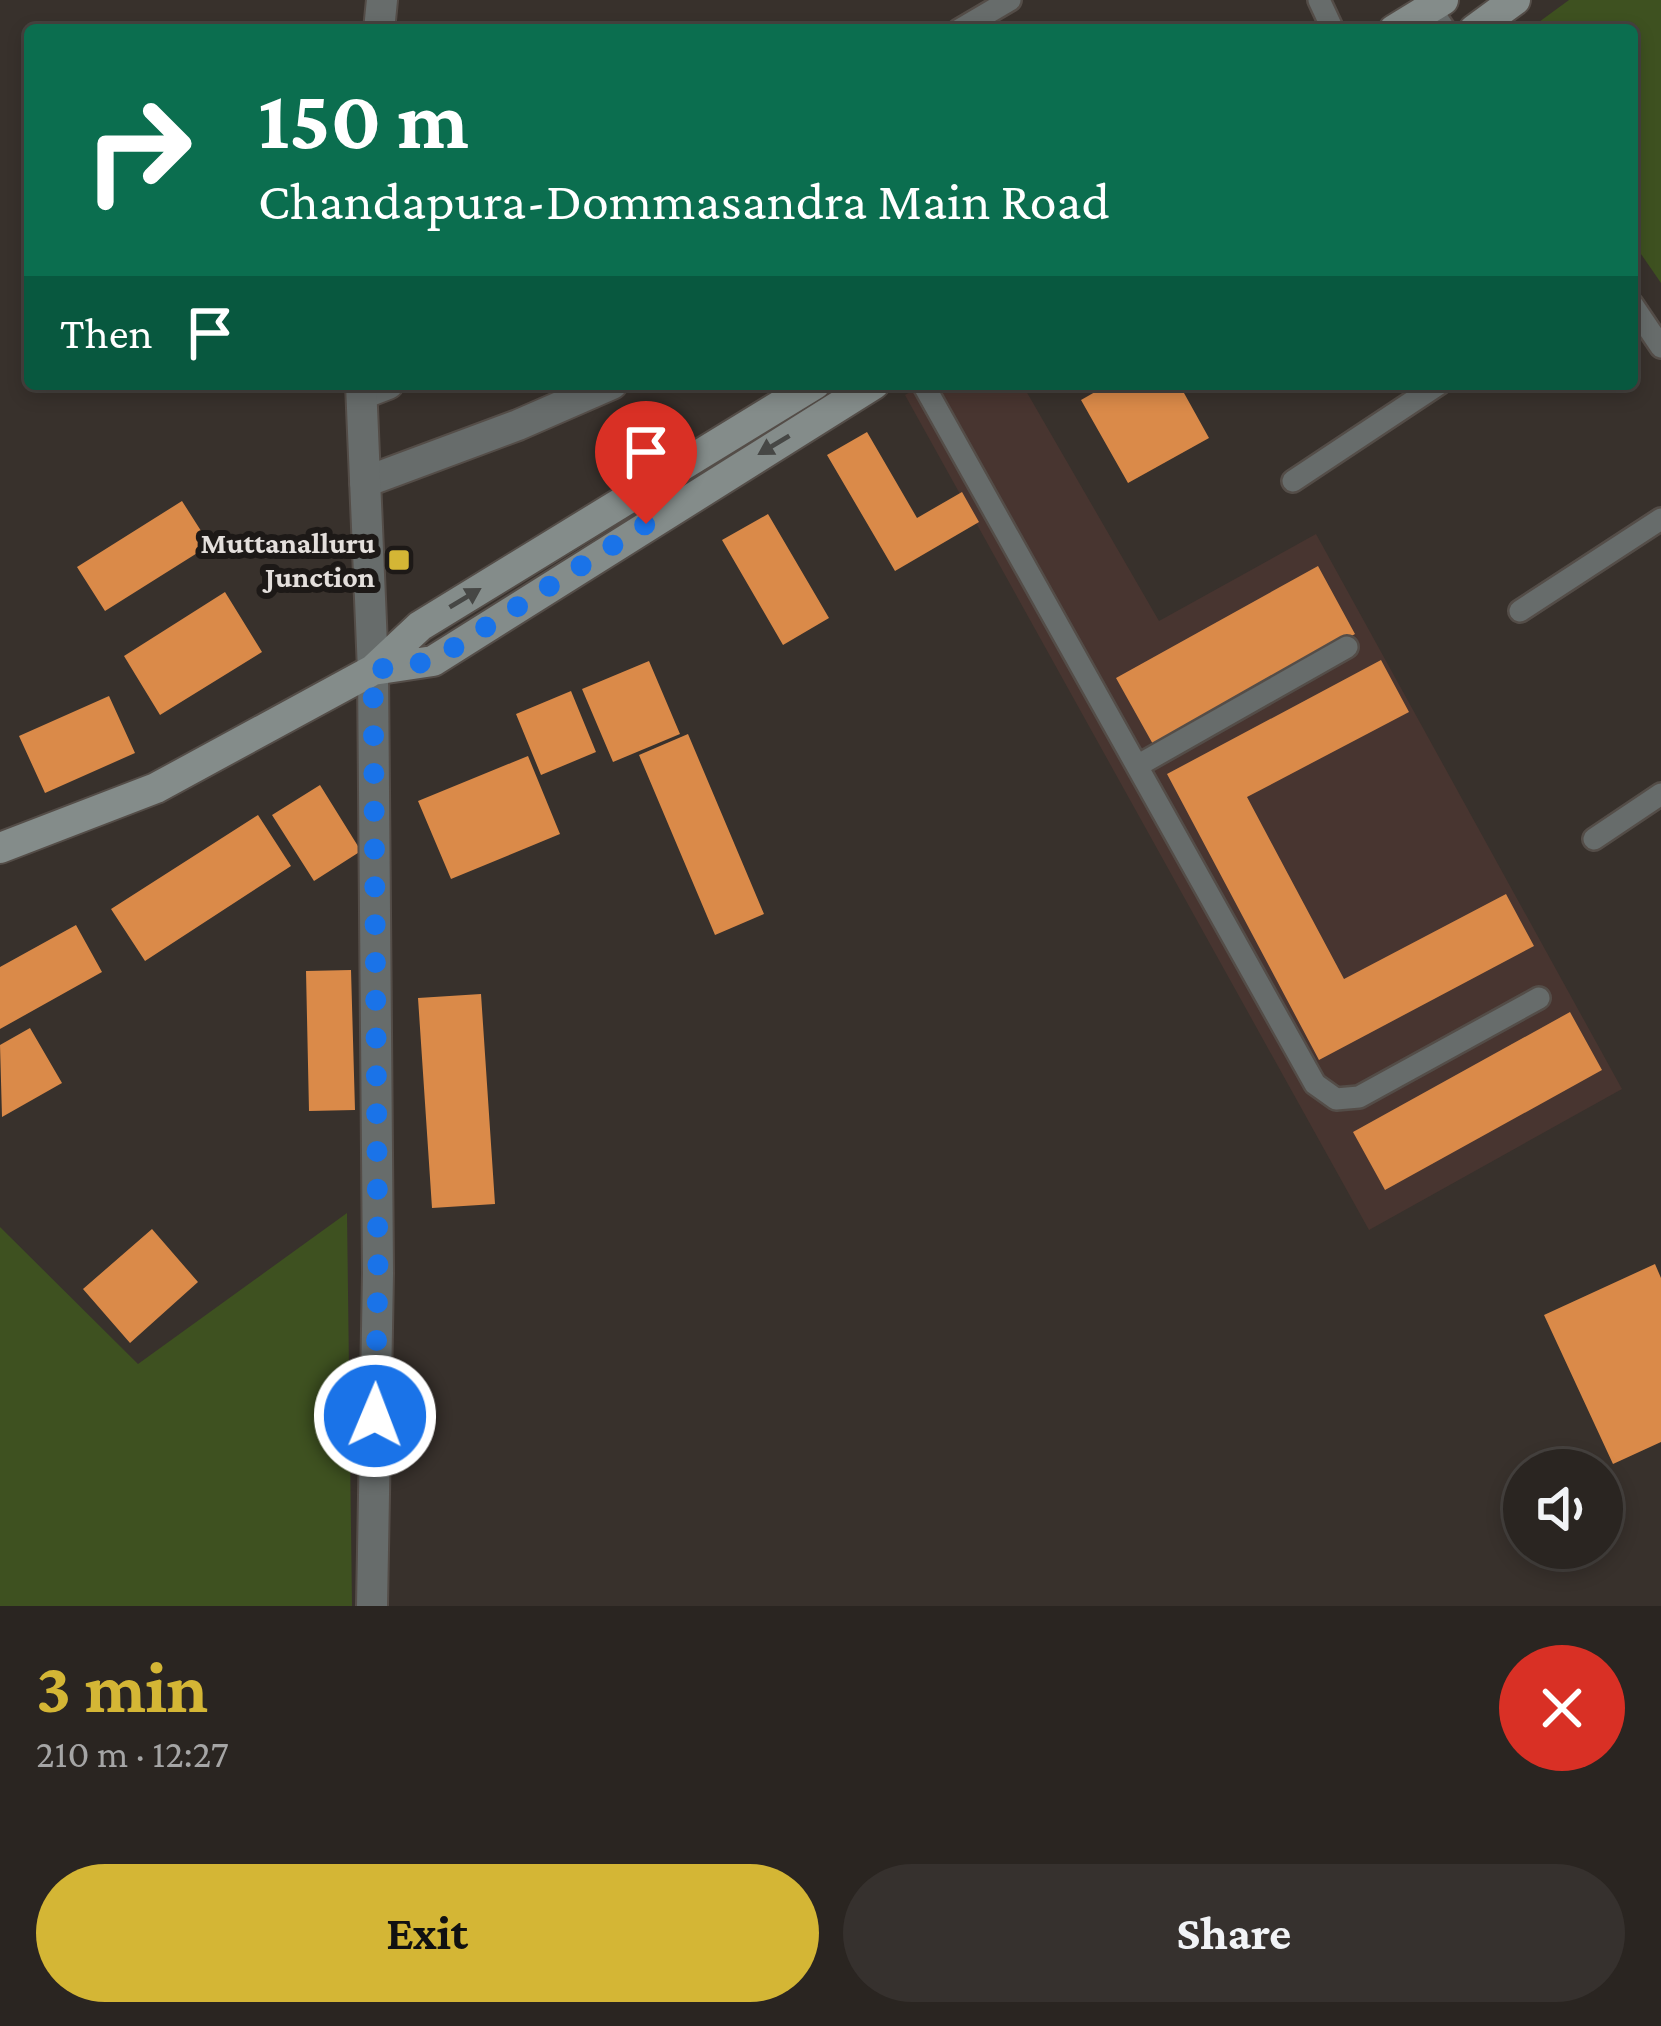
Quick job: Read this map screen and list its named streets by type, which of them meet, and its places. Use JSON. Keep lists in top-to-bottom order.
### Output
{
  "places": {
    "transit": ["Muttanalluru Junction"]
  },
  "page": {
    "turn": ["150 m", "Chandapura-Dommasandra Main Road"],
    "then": "Then",
    "heading": ["3 min", "210 m · 12:27"],
    "buttons": ["Exit", "Share"]
  }
}
